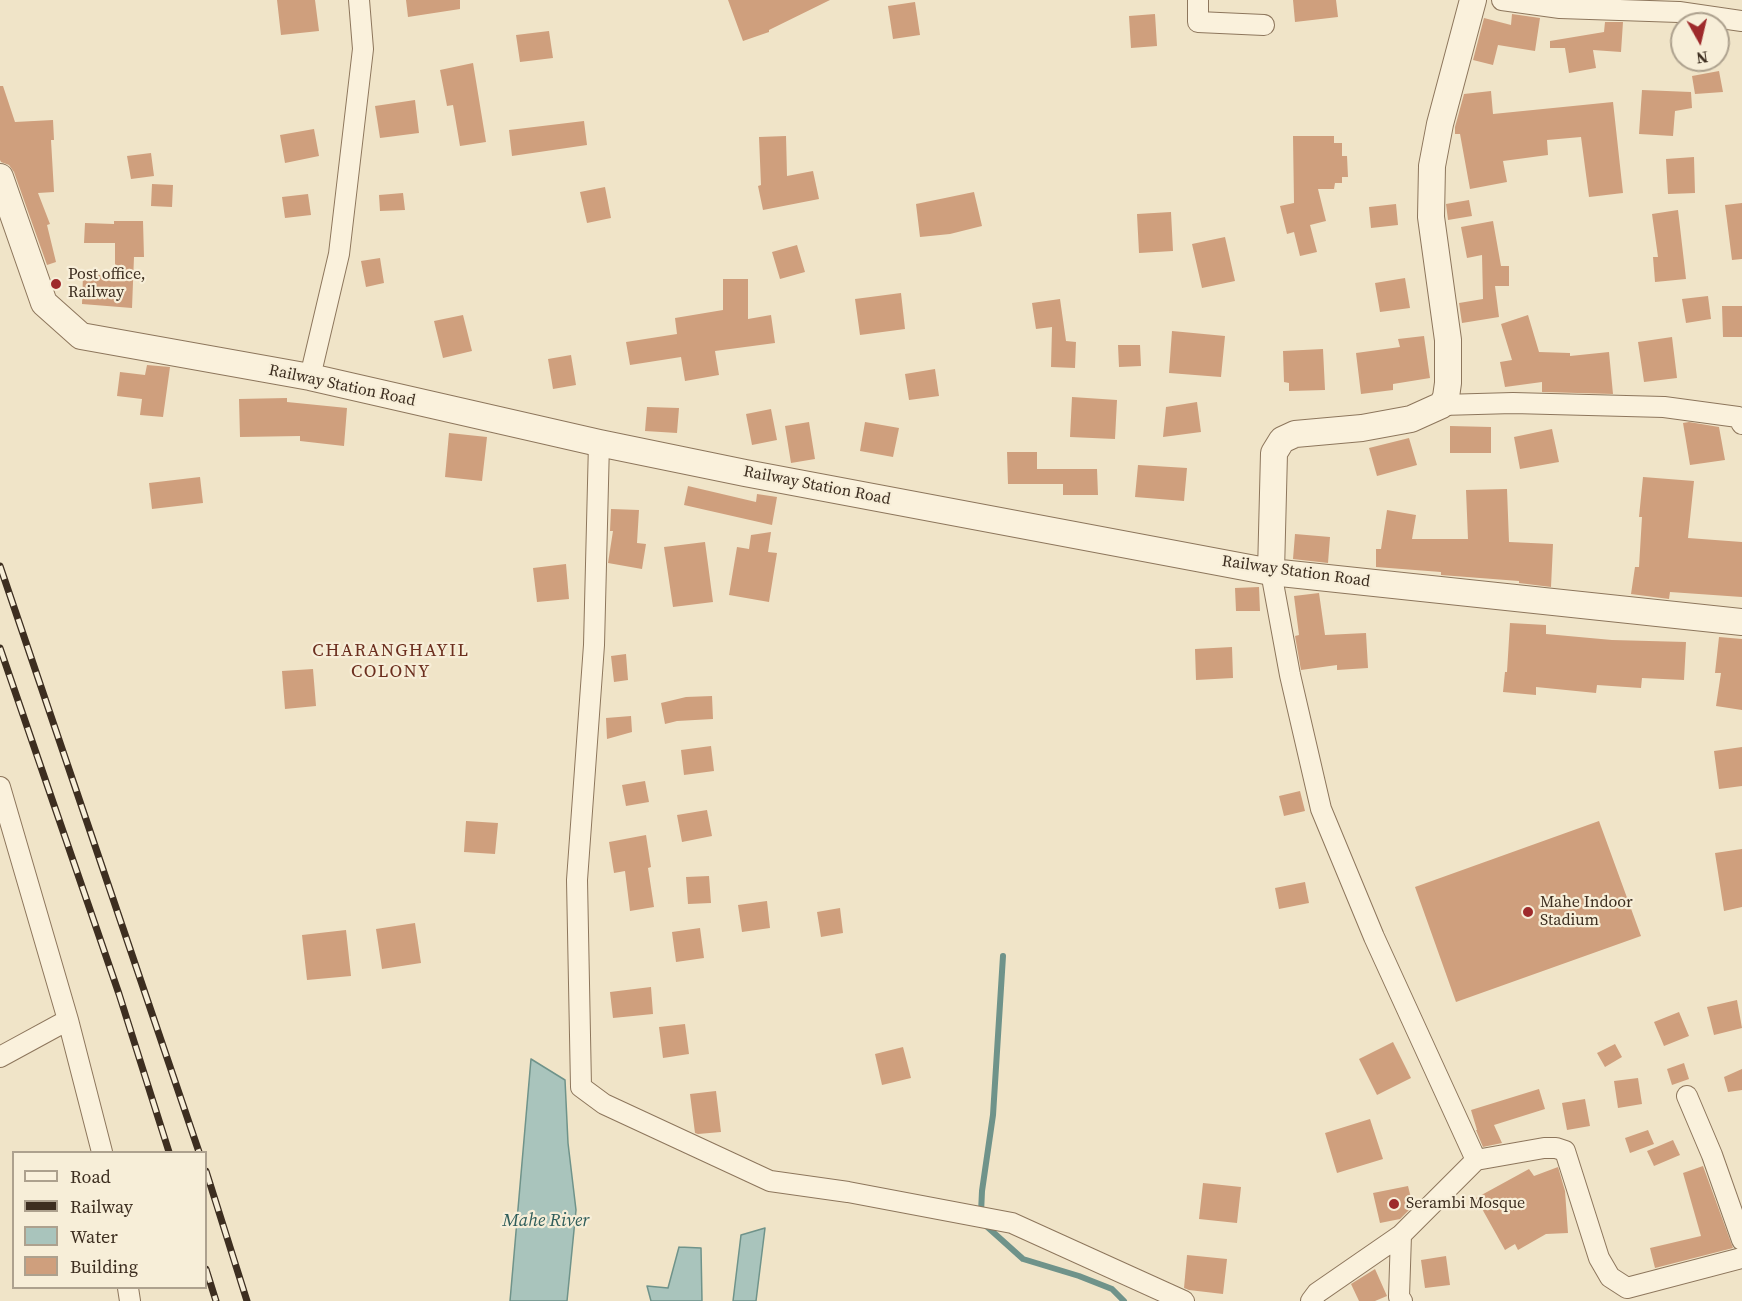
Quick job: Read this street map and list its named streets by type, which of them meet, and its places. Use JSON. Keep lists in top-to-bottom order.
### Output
{
  "streets": {
    "street": ["Railway Station Road"]
  },
  "districts": ["CHARANGHAYIL COLONY"],
  "water": ["Mahe River"],
  "places": ["Post office, Railway", "Mahe Indoor Stadium", "Serambi Mosque"],
  "legend": [
    "Road",
    "Railway",
    "Water",
    "Building"
  ],
  "north": "bottom"
}
